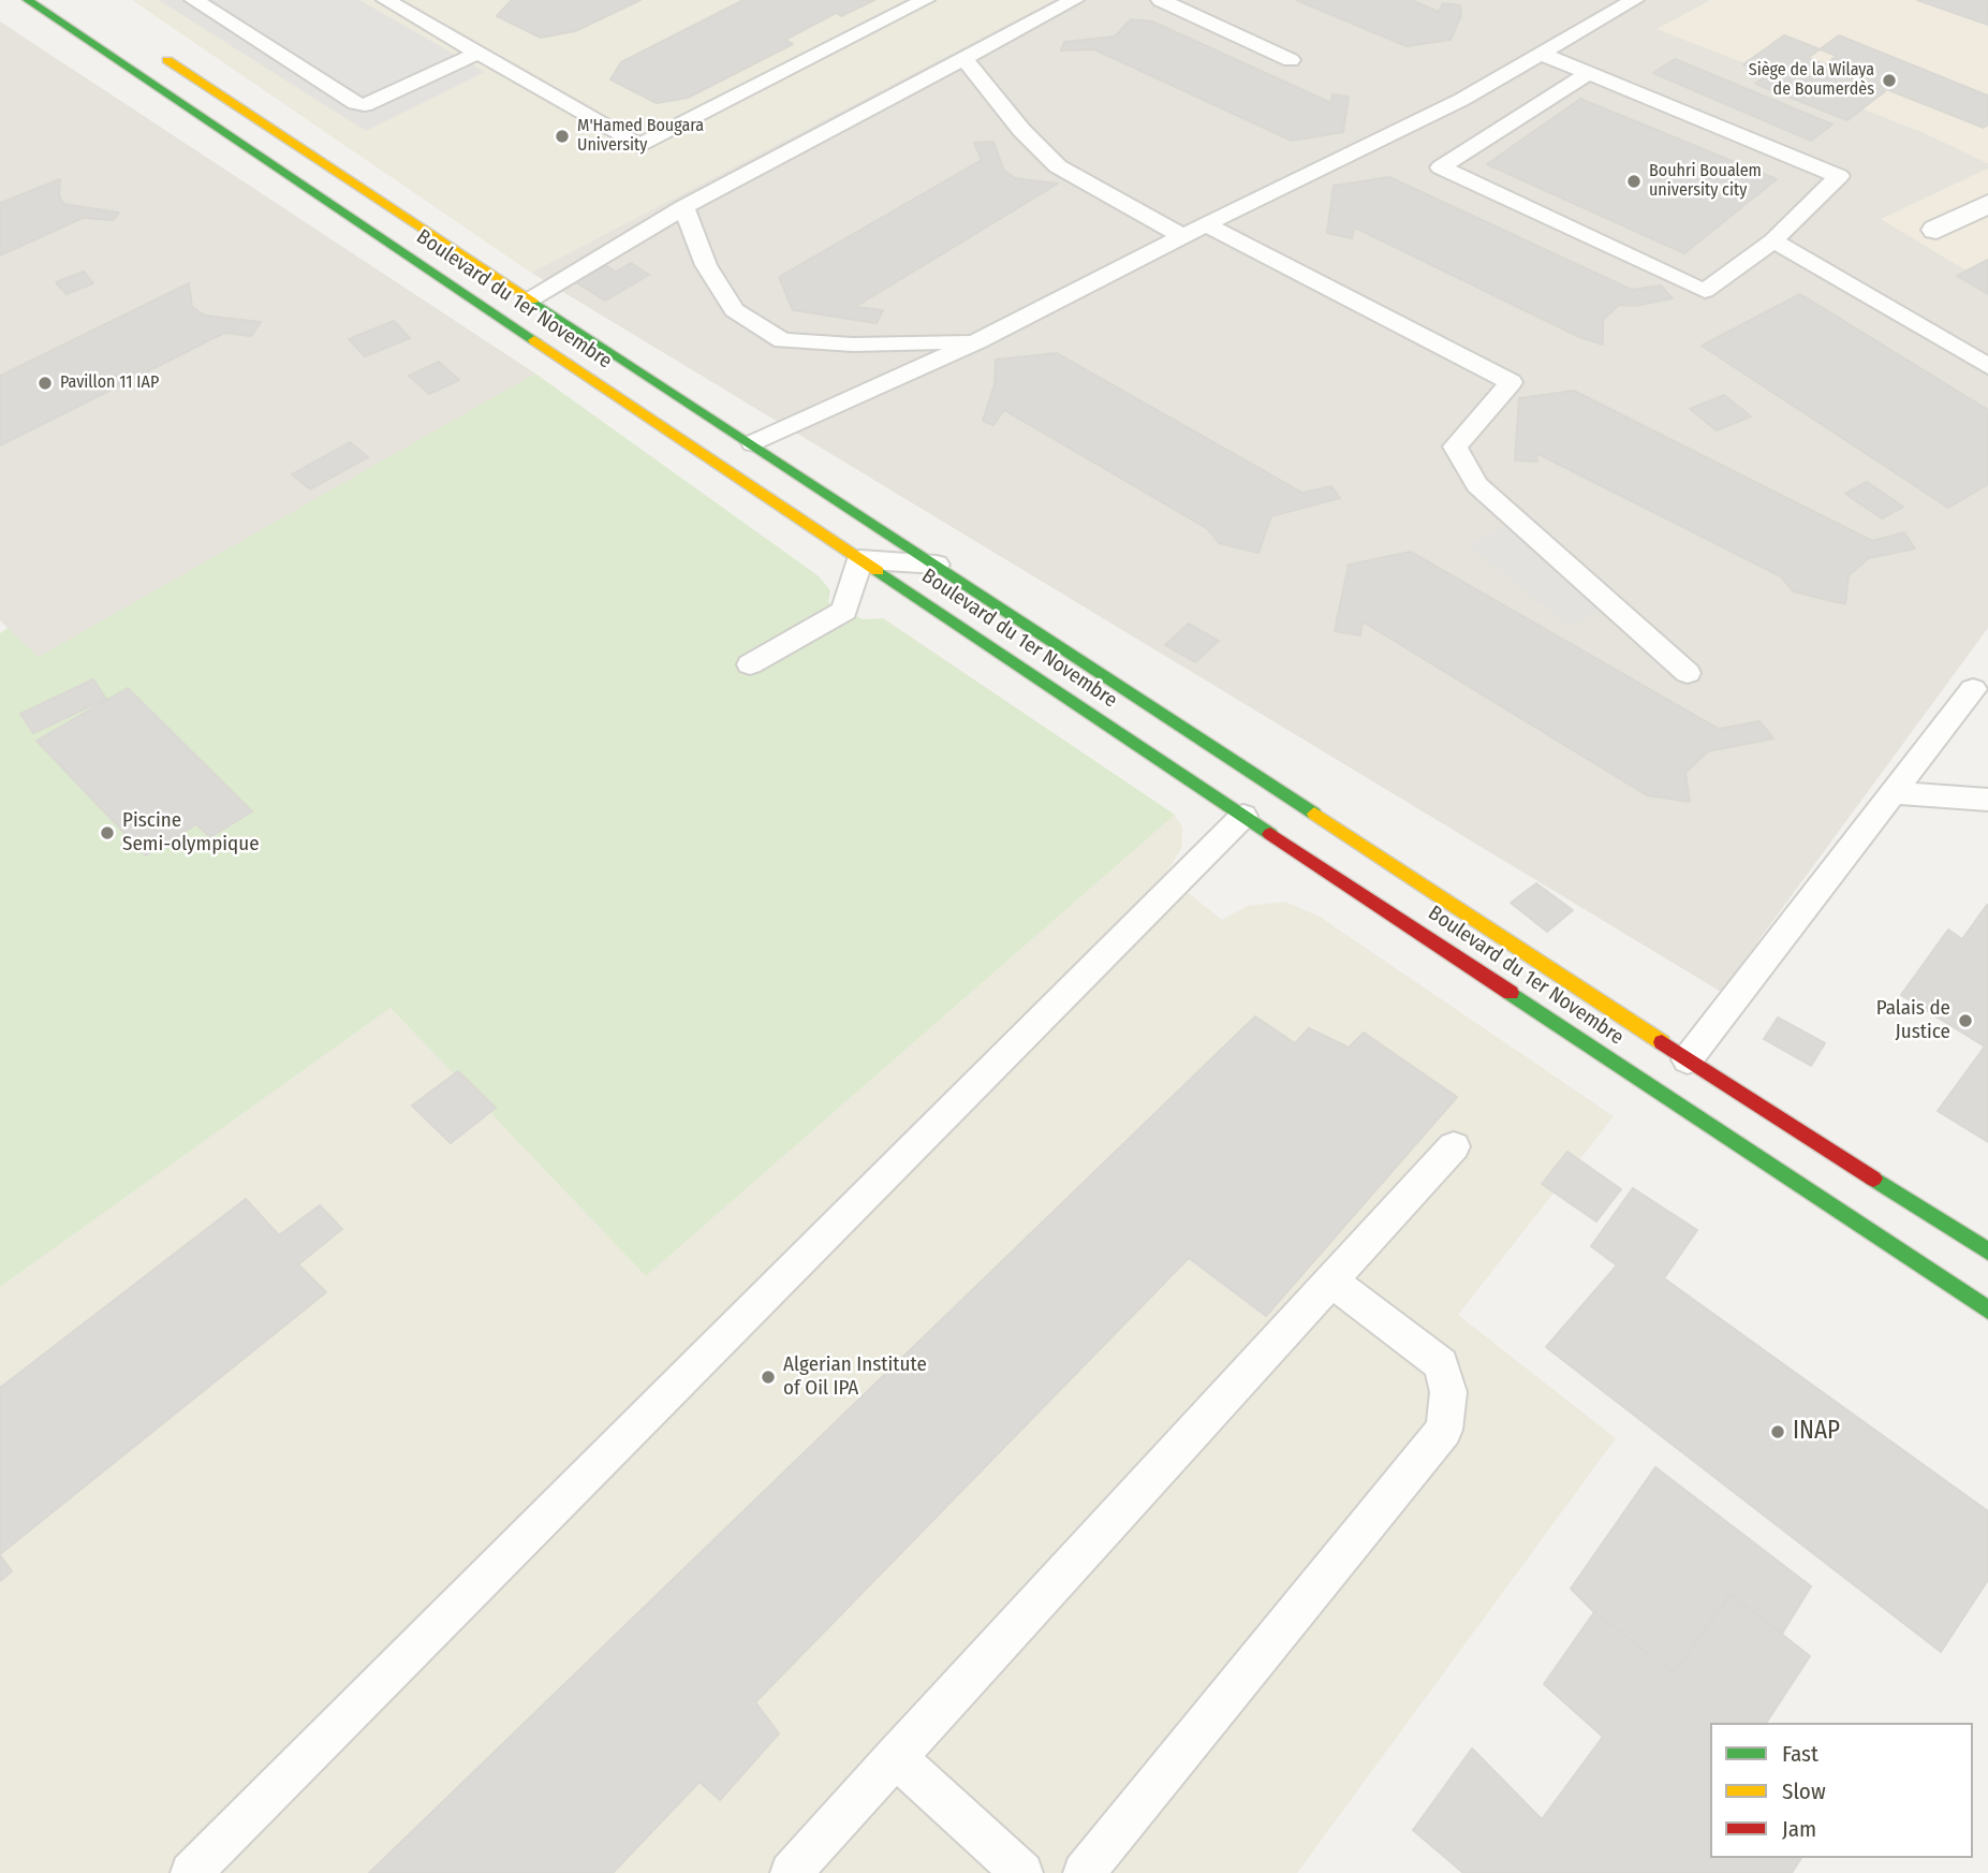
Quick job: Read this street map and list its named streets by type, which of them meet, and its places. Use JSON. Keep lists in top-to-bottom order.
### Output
{
  "streets": {
    "main road": ["Boulevard du 1er Novembre"]
  },
  "places": [
    "Siège de la Wilaya de Boumerdès",
    "M'Hamed Bougara University",
    "Bouhri Boualem university city",
    "Pavillon 11 IAP",
    "Piscine Semi-olympique",
    "Palais de Justice",
    "Algerian Institute of Oil IPA",
    "INAP"
  ],
  "legend": ["Fast", "Slow", "Jam"]
}
